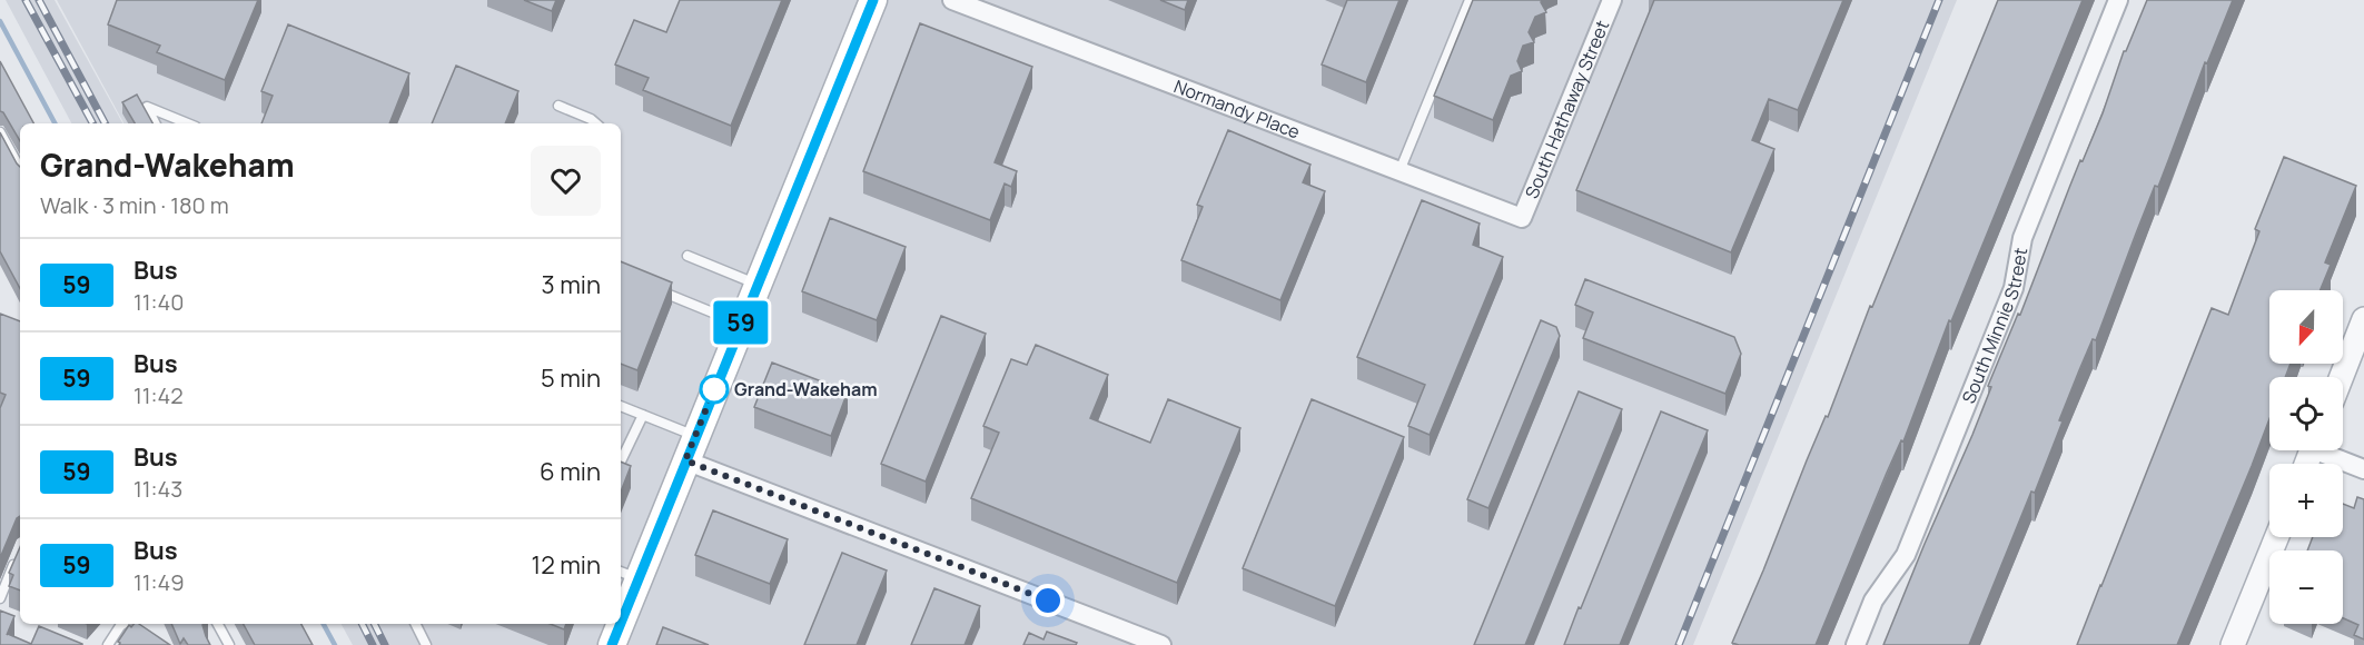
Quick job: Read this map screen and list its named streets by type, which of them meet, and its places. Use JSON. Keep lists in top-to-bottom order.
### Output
{
  "streets": {
    "street": ["Normandy Place", "South Hathaway Street", "South Minnie Street"]
  },
  "crossings": [
    ["Normandy Place", "South Hathaway Street"]
  ],
  "places": ["Grand-Wakeham"],
  "lines": ["bus line 59"],
  "north": "bottom",
  "page": {
    "on_map": "59",
    "heading": ["Grand-Wakeham", "Walk · 3 min · 180 m"],
    "list": [
      {
        "mark": "59",
        "name": "Bus",
        "note": "11:40",
        "value": "3 min"
      },
      {
        "mark": "59",
        "name": "Bus",
        "note": "11:42",
        "value": "5 min"
      },
      {
        "mark": "59",
        "name": "Bus",
        "note": "11:43",
        "value": "6 min"
      },
      {
        "mark": "59",
        "name": "Bus",
        "note": "11:49",
        "value": "12 min"
      }
    ],
    "map_buttons": ["+", "−"]
  }
}
